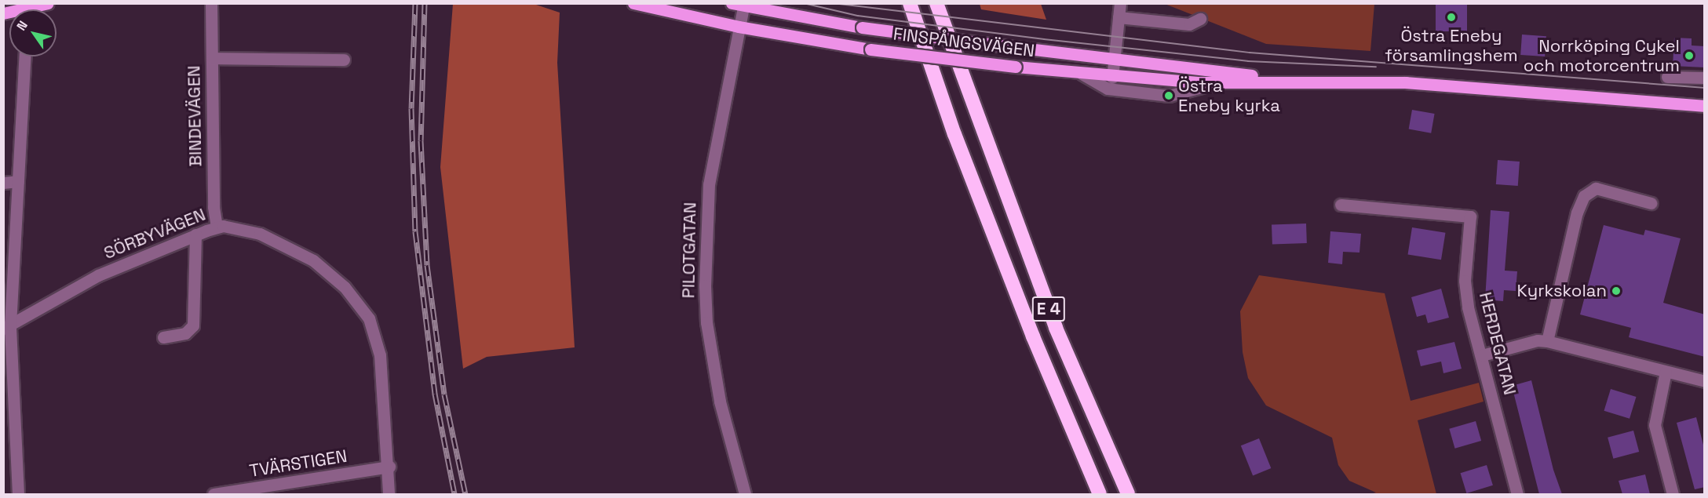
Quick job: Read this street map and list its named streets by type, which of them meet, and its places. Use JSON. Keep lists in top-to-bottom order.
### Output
{
  "streets": {
    "highway": ["E 4"],
    "main road": ["FINSPÅNGSVÄGEN"],
    "street": [
      "BINDEVÄGEN",
      "SÖRBYVÄGEN",
      "PILOTGATAN",
      "HERDEGATAN",
      "TVÄRSTIGEN"
    ]
  },
  "crossings": [
    ["FINSPÅNGSVÄGEN", "PILOTGATAN"],
    ["BINDEVÄGEN", "SÖRBYVÄGEN"],
    ["SÖRBYVÄGEN", "TVÄRSTIGEN"]
  ],
  "places": [
    "Östra Eneby församlingshem",
    "Norrköping Cykel och motorcentrum",
    "Östra Eneby kyrka",
    "Kyrkskolan"
  ],
  "north": "top left"
}
